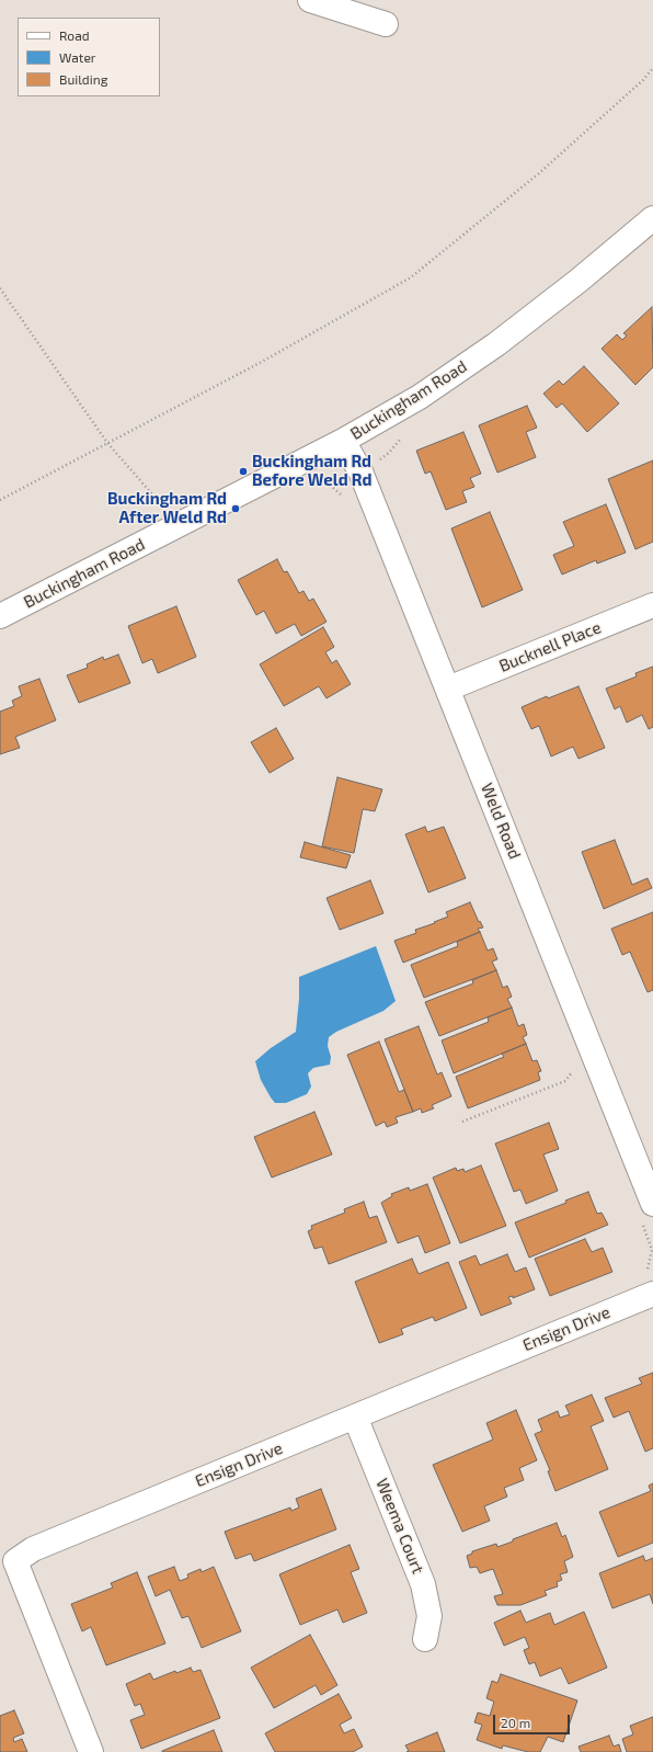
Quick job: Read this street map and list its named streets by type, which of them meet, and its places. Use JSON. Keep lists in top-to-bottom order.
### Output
{
  "streets": {
    "street": [
      "Buckingham Road",
      "Bucknell Place",
      "Weld Road",
      "Ensign Drive",
      "Weema Court"
    ]
  },
  "crossings": [
    ["Buckingham Road", "Weld Road"],
    ["Bucknell Place", "Weld Road"],
    ["Ensign Drive", "Weema Court"]
  ],
  "places": ["Buckingham Rd Before Weld Rd", "Buckingham Rd After Weld Rd"],
  "legend": ["Road", "Water", "Building"],
  "scale_bar": "20 m"
}
